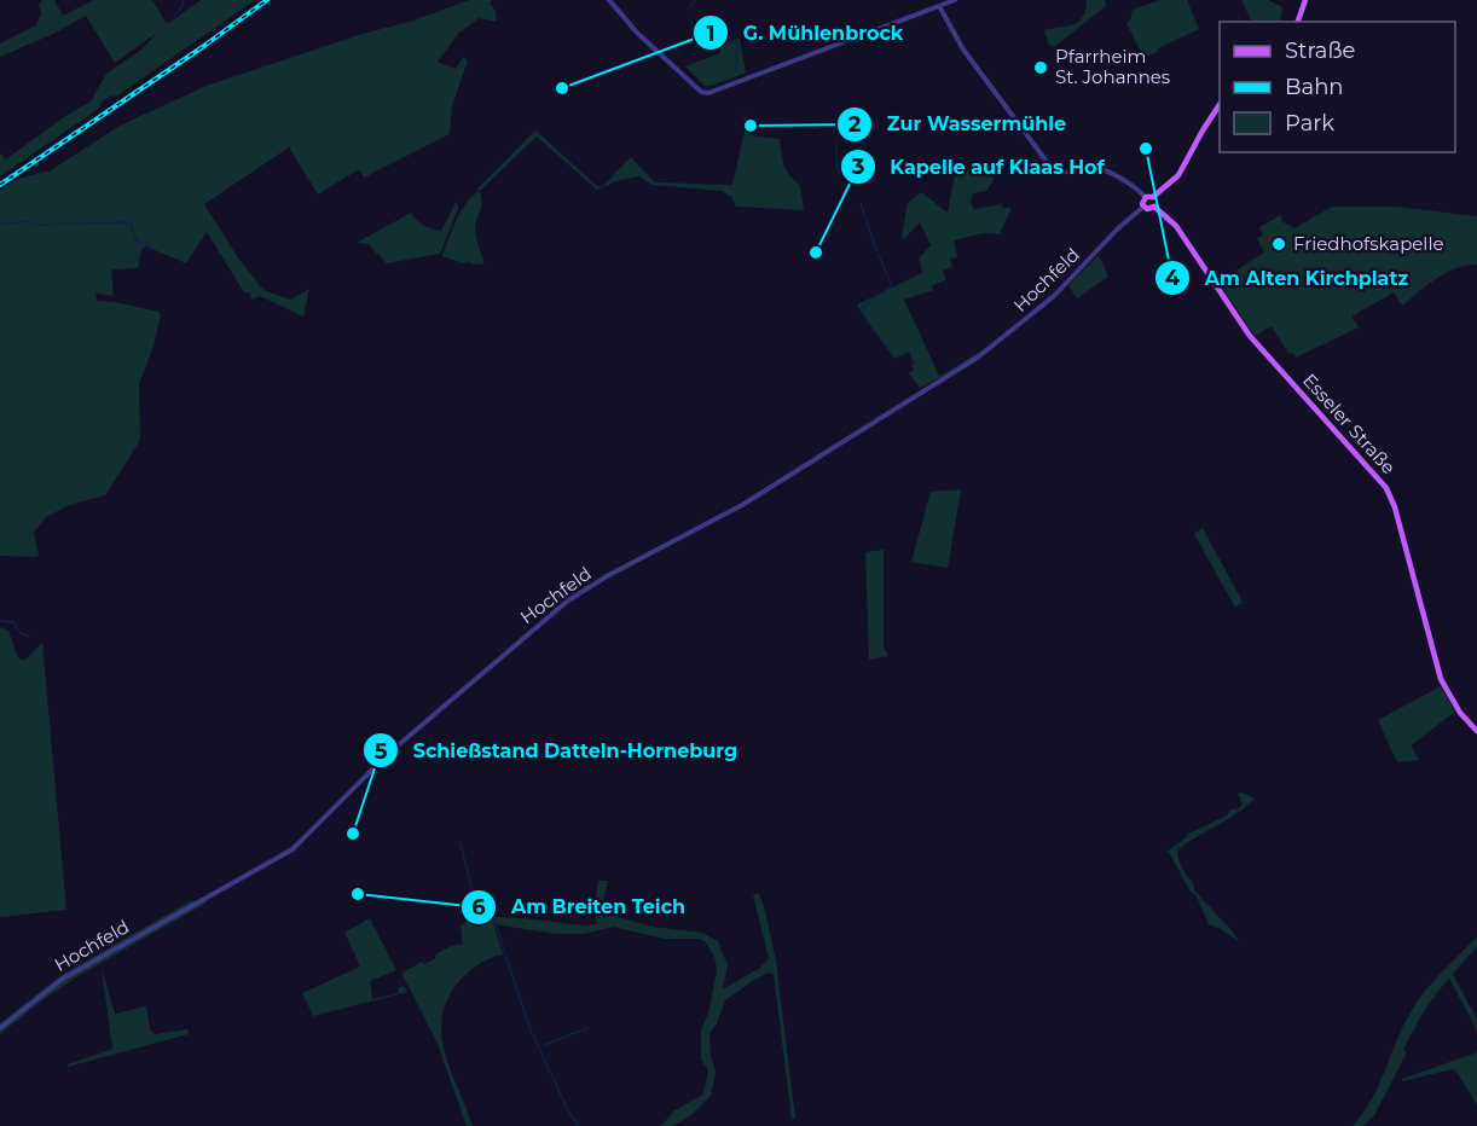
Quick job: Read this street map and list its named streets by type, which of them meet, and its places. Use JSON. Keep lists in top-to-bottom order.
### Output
{
  "streets": {
    "main road": ["Esseler Straße"],
    "street": ["Hochfeld"]
  },
  "crossings": [
    ["Hochfeld", "Esseler Straße"]
  ],
  "places": [
    "Pfarrheim St. Johannes",
    "G. Mühlenbrock",
    "Zur Wassermühle",
    "Am Alten Kirchplatz",
    "Friedhofskapelle",
    "Kapelle auf Klaas Hof",
    "Schießstand Datteln-Horneburg",
    "Am Breiten Teich"
  ],
  "legend": ["Straße", "Bahn", "Park"]
}
